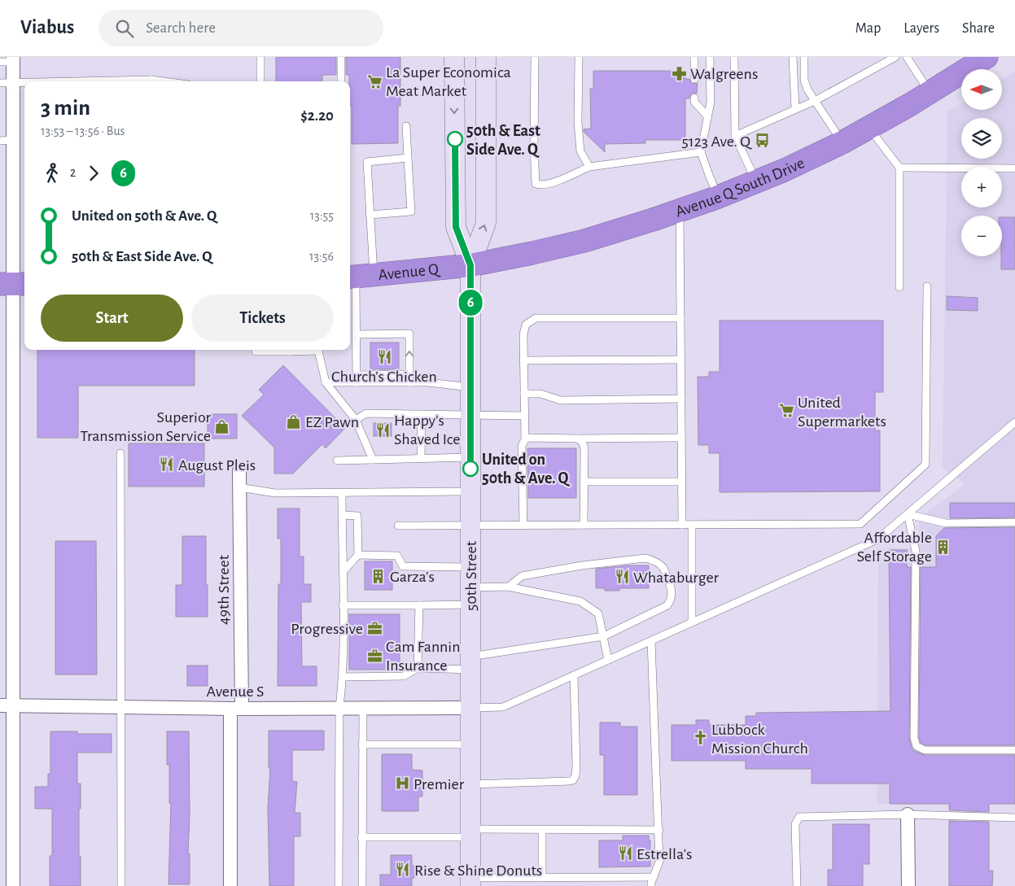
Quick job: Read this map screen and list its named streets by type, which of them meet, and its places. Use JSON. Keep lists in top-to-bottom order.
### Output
{
  "streets": {
    "highway": ["Avenue Q South Drive", "Avenue Q"],
    "main road": ["50th Street"],
    "street": ["49th Street", "Avenue S"]
  },
  "crossings": [
    ["Avenue Q South Drive", "Avenue Q"],
    ["Avenue Q South Drive", "50th Street"],
    ["Avenue Q", "50th Street"],
    ["50th Street", "Avenue S"],
    ["49th Street", "Avenue S"]
  ],
  "places": {
    "pharmacy": ["Walgreens"],
    "supermarket": ["La Super Economica Meat Market", "United Supermarkets"],
    "other": ["50th & East Side Ave. Q", "United on 50th & Ave. Q"],
    "bus stop": ["5123 Ave. Q"],
    "restaurant": [
      "Church's Chicken",
      "Happy's Shaved Ice",
      "August Pleis",
      "Whataburger",
      "Estrella's",
      "Rise & Shine Donuts"
    ],
    "shop": ["EZ Pawn", "Superior Transmission Service"],
    "building": ["Affordable Self Storage", "Garza's"],
    "office": ["Progressive", "Cam Fannin Insurance"],
    "church": ["Lubbock Mission Church"],
    "hospital": ["Premier"]
  },
  "lines": ["bus line 6"],
  "north": "left",
  "page": {
    "header": "Viabus",
    "search": "Search here",
    "nav": ["Map", "Layers", "Share"],
    "on_map": "6",
    "map_buttons": ["+", "−"],
    "heading": ["3 min", "13:53 – 13:56 · Bus", "$2.20"],
    "legs": ["2", "6"],
    "list": [
      {
        "name": "United on 50th & Ave. Q",
        "value": "13:55"
      },
      {
        "name": "50th & East Side Ave. Q",
        "value": "13:56"
      }
    ],
    "buttons": ["Start", "Tickets"]
  }
}
